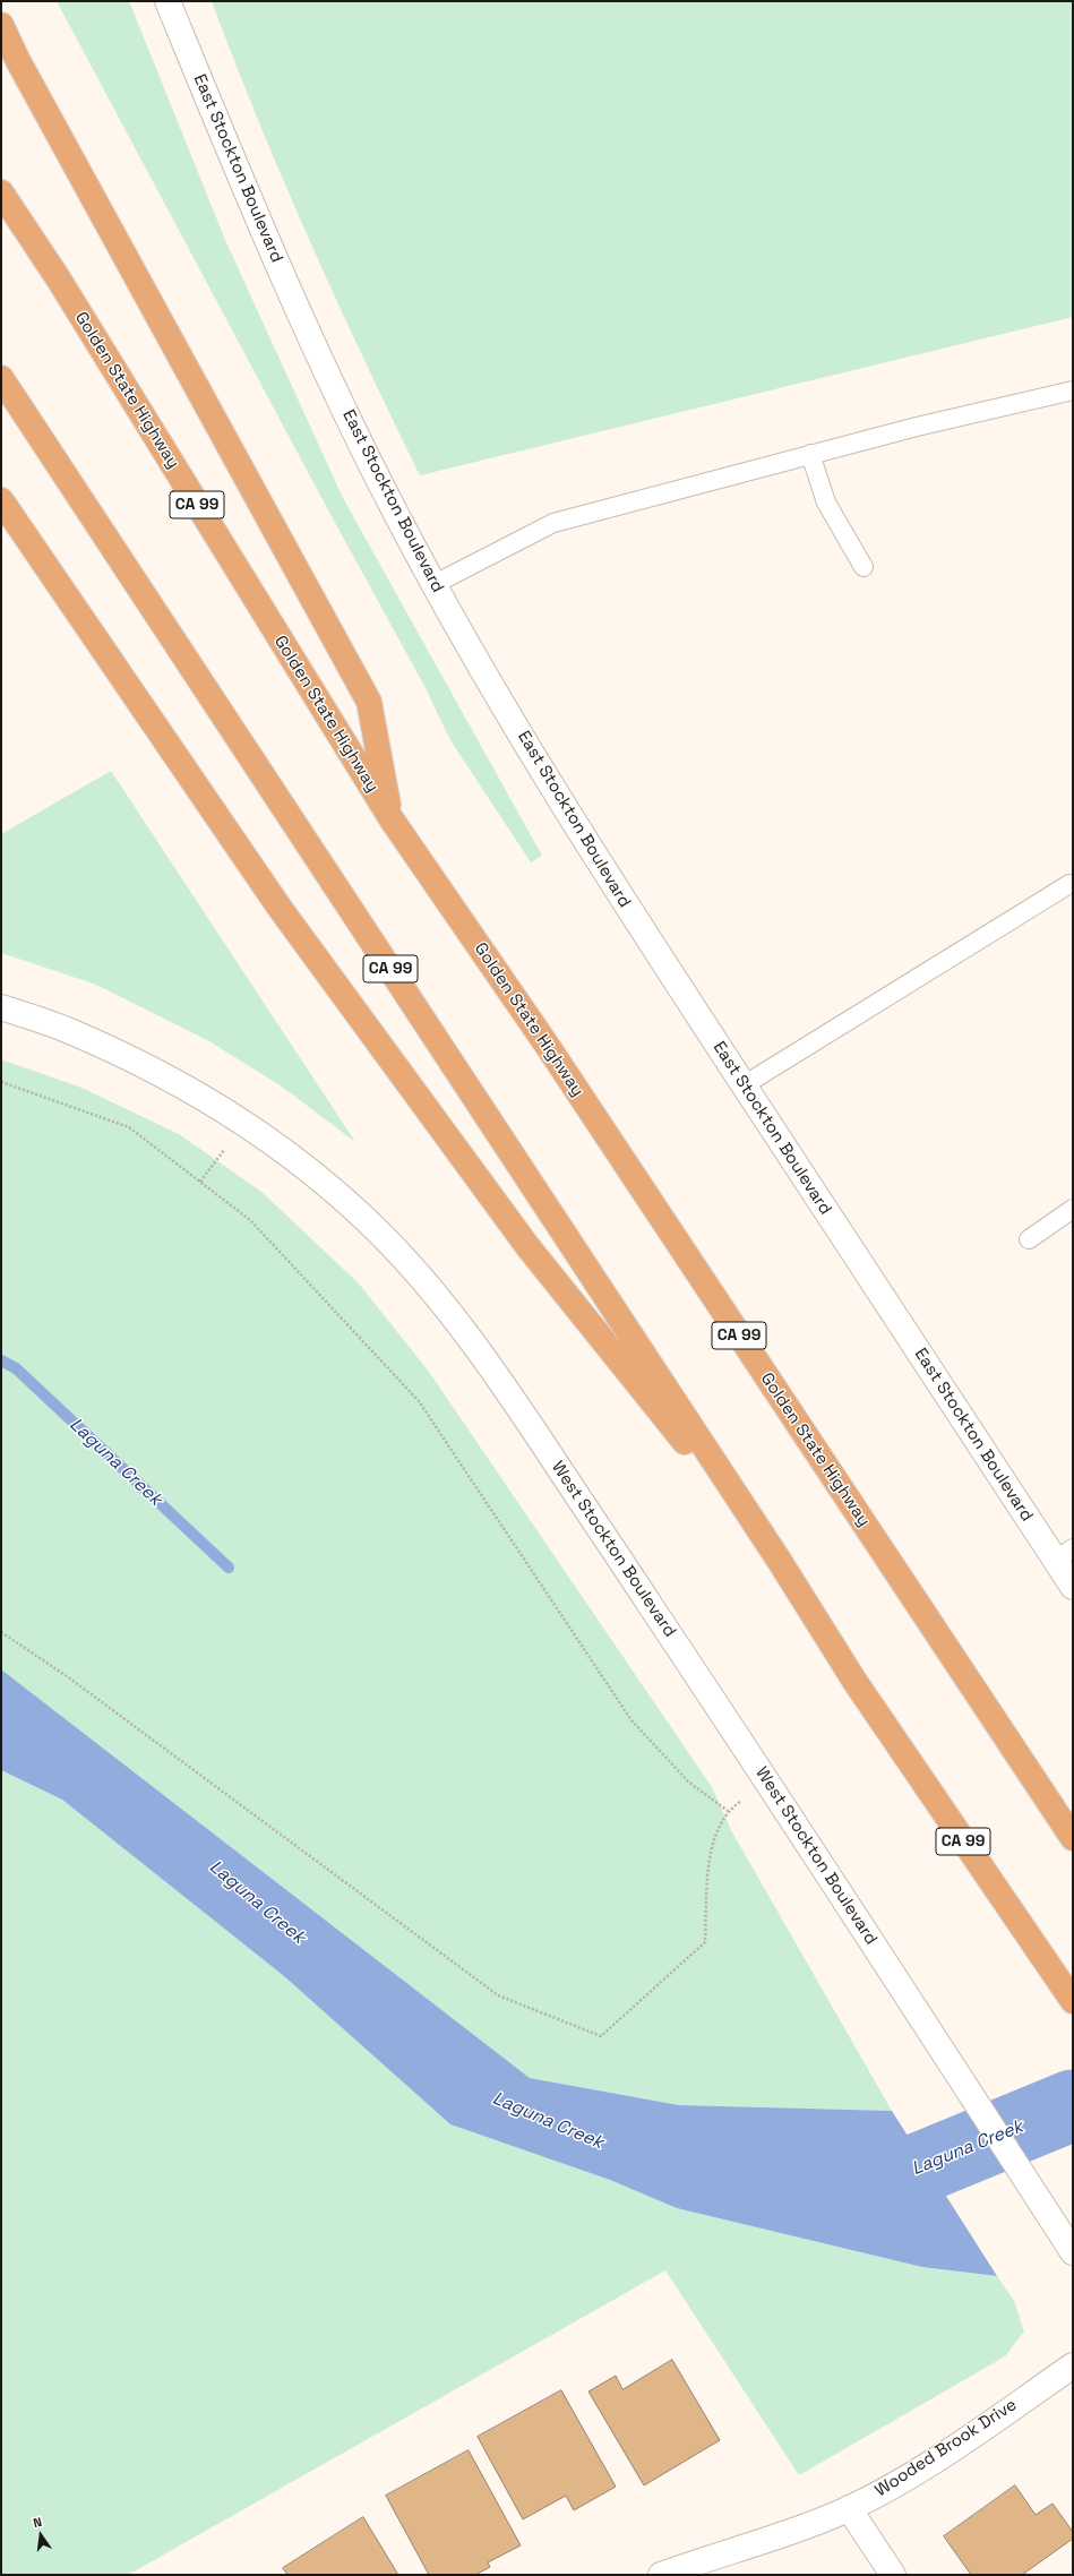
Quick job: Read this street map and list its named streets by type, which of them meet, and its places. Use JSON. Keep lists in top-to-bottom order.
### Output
{
  "streets": {
    "highway": ["Golden State Highway", "CA 99"],
    "street": ["East Stockton Boulevard", "West Stockton Boulevard", "Wooded Brook Drive"]
  },
  "water": ["Laguna Creek"],
  "north": "top"
}
